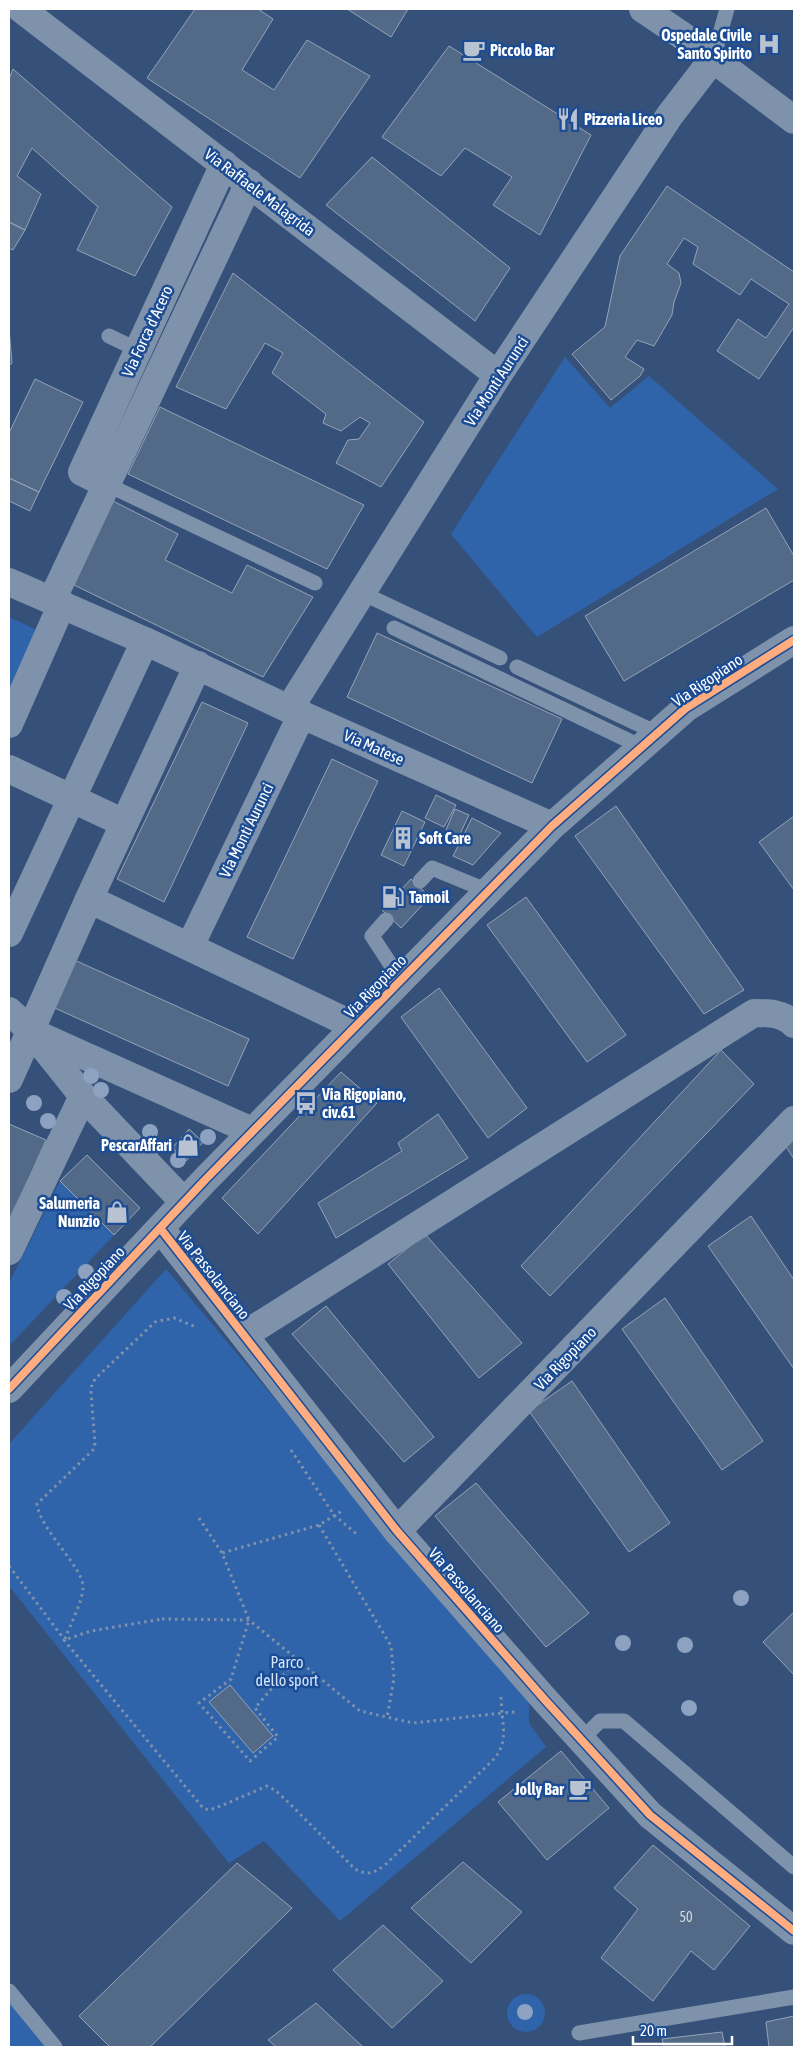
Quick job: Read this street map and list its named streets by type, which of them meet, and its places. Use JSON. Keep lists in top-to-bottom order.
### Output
{
  "streets": {
    "street": [
      "Via Raffaele Malagrida",
      "Via Forca d'Acero",
      "Via Monti Aurunci",
      "Via Rigopiano",
      "Via Matese",
      "Via Passolanciano"
    ]
  },
  "crossings": [
    ["Via Raffaele Malagrida", "Via Forca d'Acero"],
    ["Via Raffaele Malagrida", "Via Monti Aurunci"],
    ["Via Forca d'Acero", "Via Matese"],
    ["Via Monti Aurunci", "Via Matese"],
    ["Via Rigopiano", "Via Matese"],
    ["Via Rigopiano", "Via Passolanciano"]
  ],
  "parks": ["Parco dello sport"],
  "places": {
    "hospital": ["Ospedale Civile Santo Spirito"],
    "cafe": ["Piccolo Bar", "Jolly Bar"],
    "restaurant": ["Pizzeria Liceo"],
    "building": ["Soft Care"],
    "fuel station": ["Tamoil"],
    "bus stop": ["Via Rigopiano, civ.61"],
    "shop": ["PescarAffari", "Salumeria Nunzio"]
  },
  "house_numbers": ["50"],
  "scale_bar": "20 m"
}
